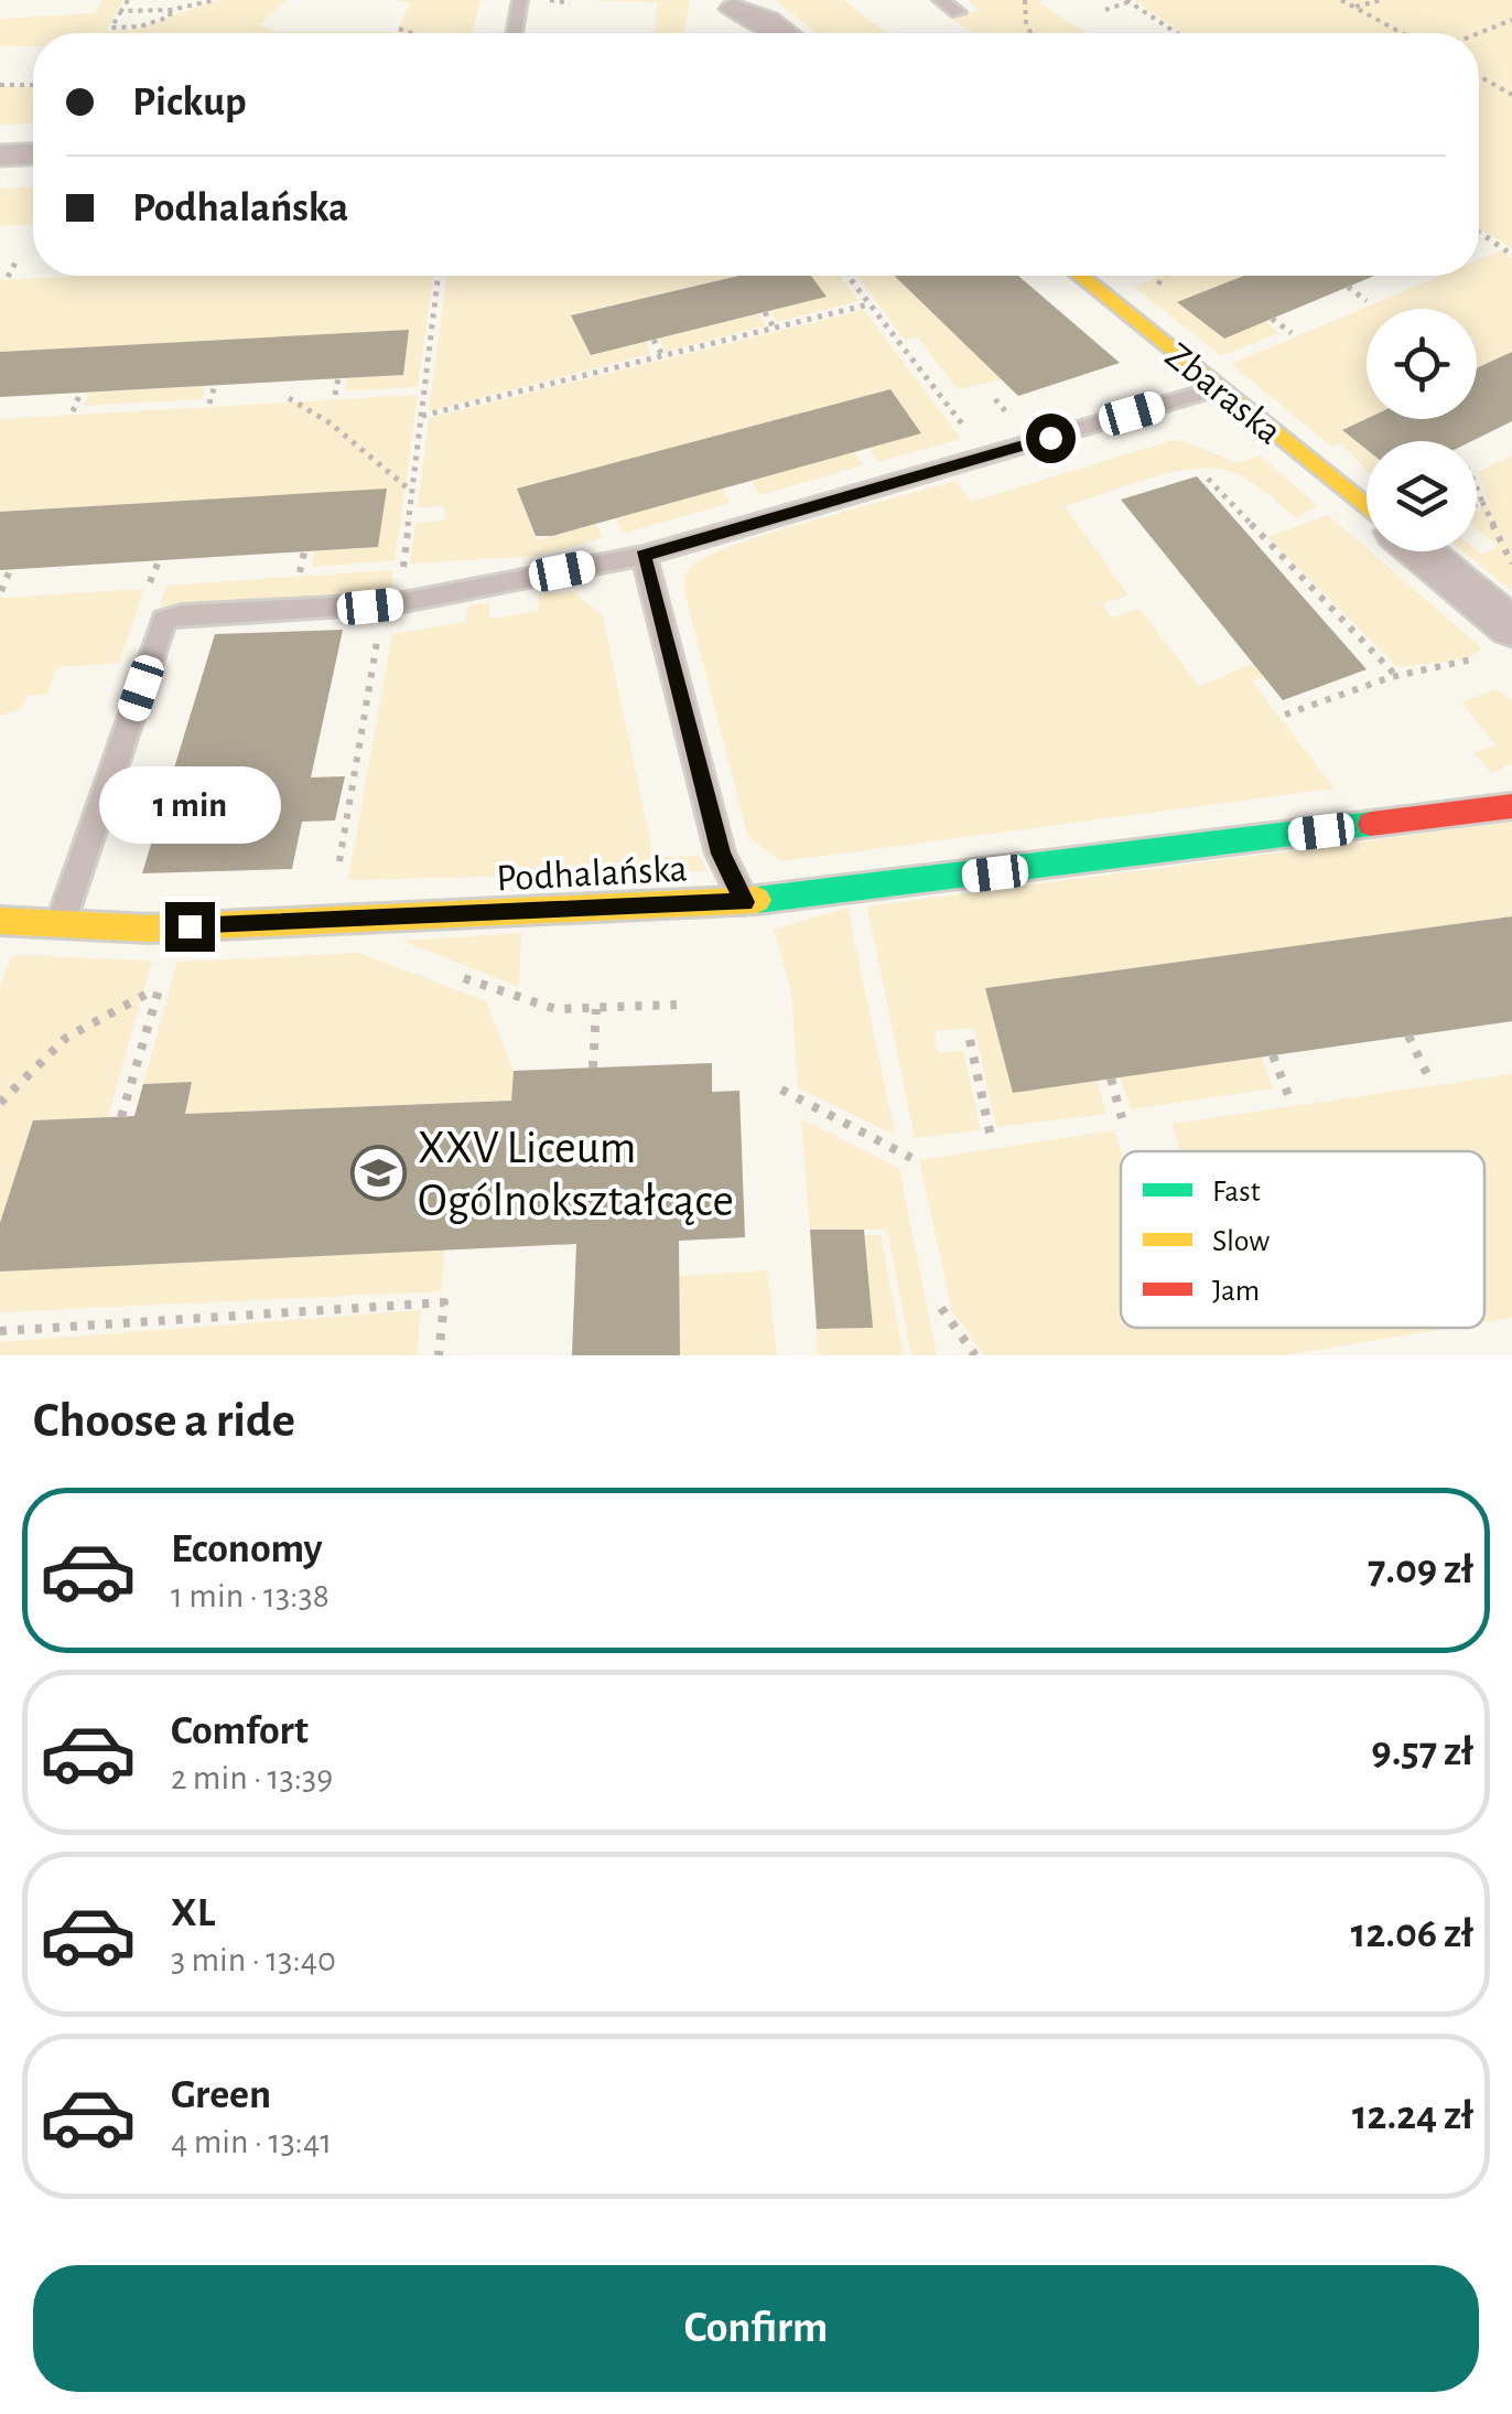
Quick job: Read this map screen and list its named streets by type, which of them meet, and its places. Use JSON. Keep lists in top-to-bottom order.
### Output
{
  "streets": {
    "street": ["Zbaraska", "Podhalańska"]
  },
  "places": {
    "school or university": ["XXV Liceum Ogólnokształcące"]
  },
  "legend": ["Fast", "Slow", "Jam"],
  "page": {
    "banner": ["Pickup", "Podhalańska"],
    "bubble": "1 min",
    "heading": "Choose a ride",
    "list": [
      {
        "name": "Economy",
        "note": "1 min · 13:38",
        "value": "7.09 zł"
      },
      {
        "name": "Comfort",
        "note": "2 min · 13:39",
        "value": "9.57 zł"
      },
      {
        "name": "XL",
        "note": "3 min · 13:40",
        "value": "12.06 zł"
      },
      {
        "name": "Green",
        "note": "4 min · 13:41",
        "value": "12.24 zł"
      }
    ],
    "buttons": "Confirm"
  }
}
